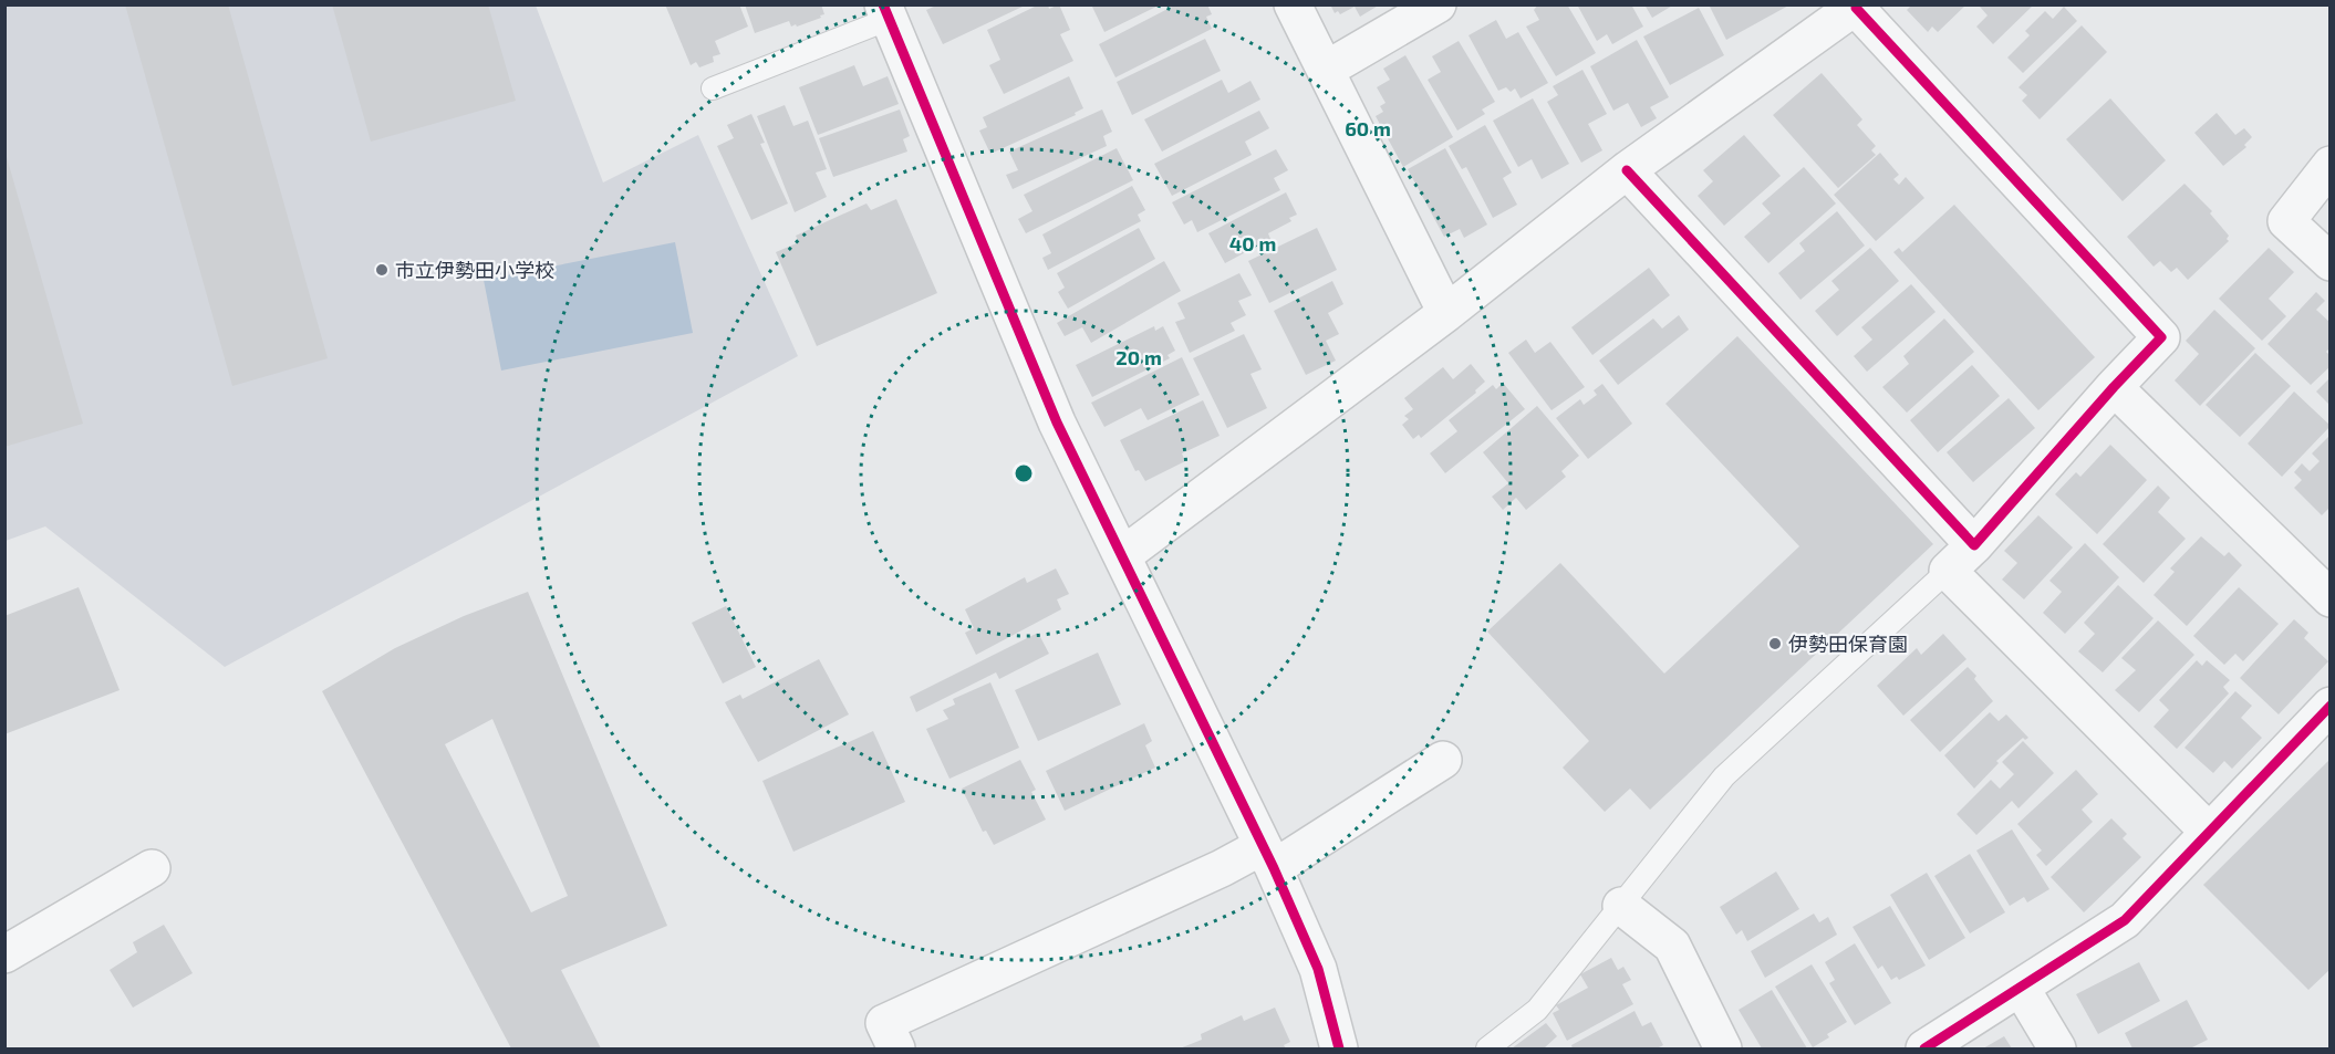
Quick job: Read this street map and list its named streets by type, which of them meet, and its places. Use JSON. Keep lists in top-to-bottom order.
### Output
{
  "places": ["市立伊勢田小学校", "伊勢田保育園"],
  "rings": ["60 m", "40 m", "20 m"]
}
